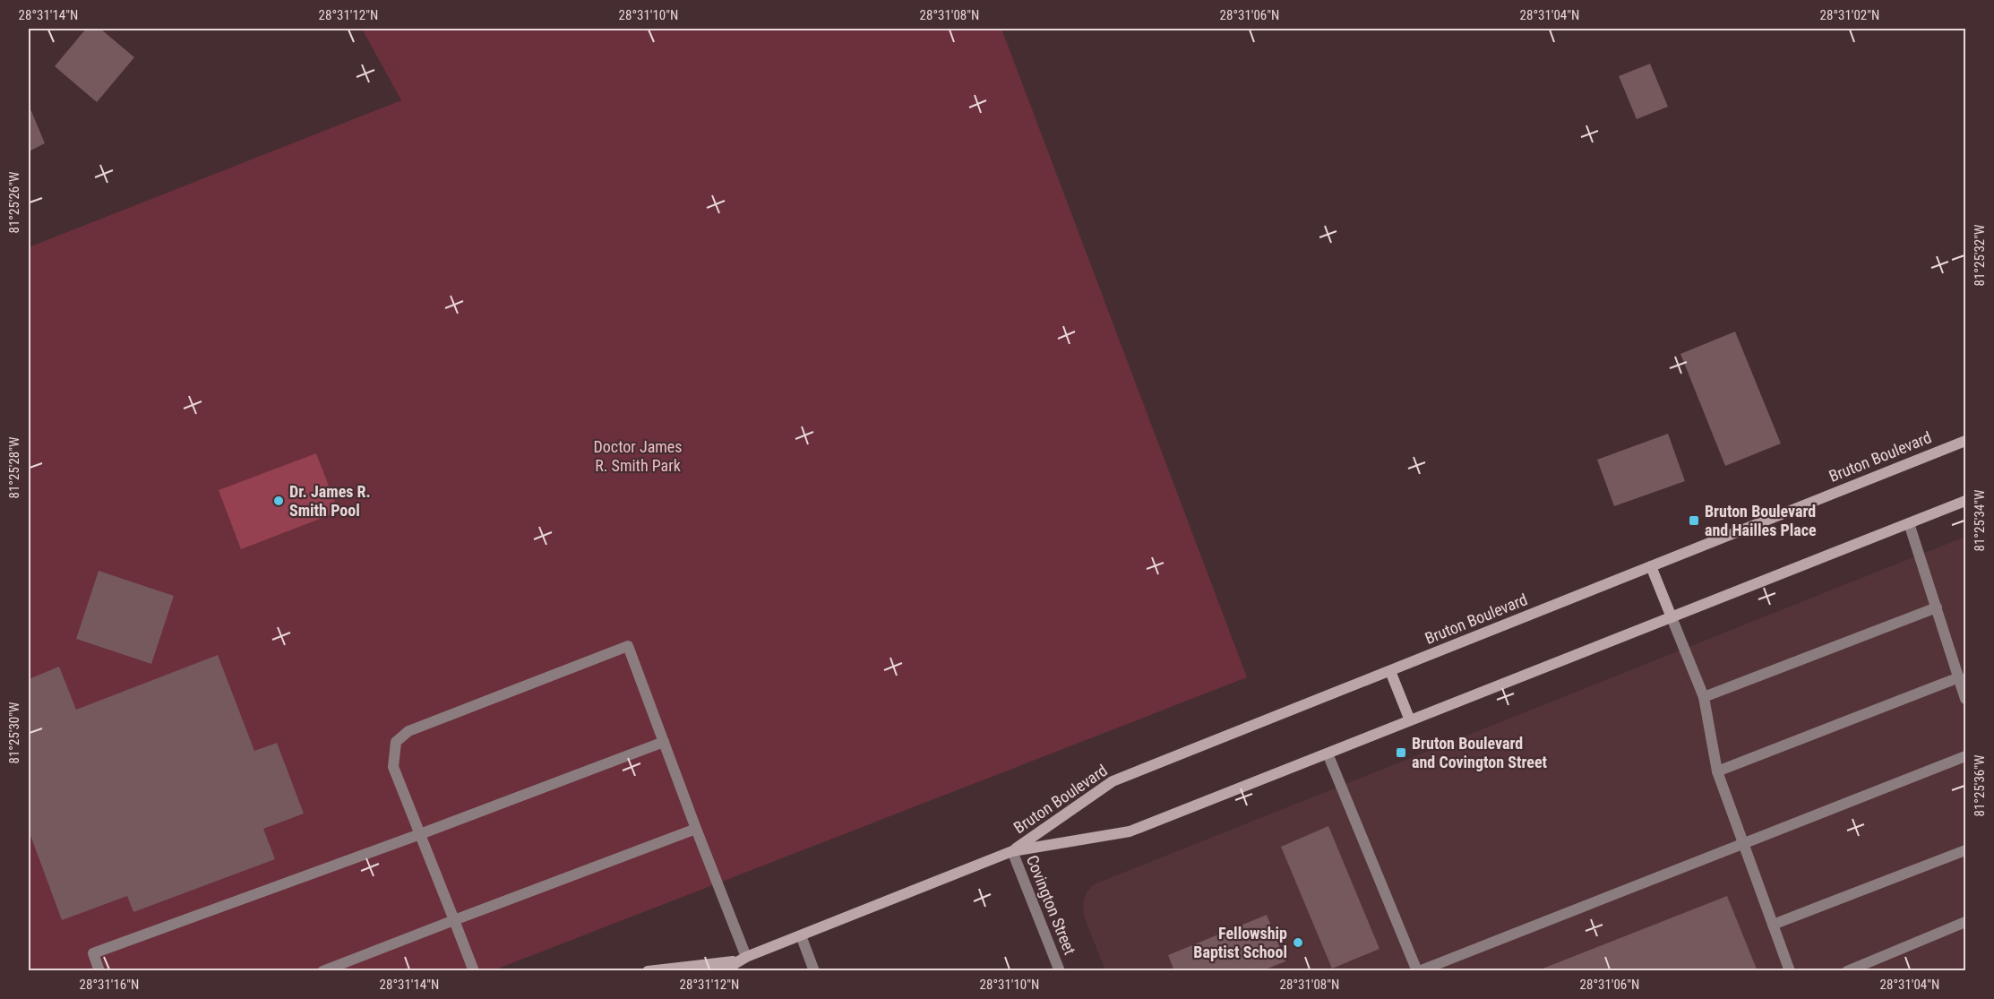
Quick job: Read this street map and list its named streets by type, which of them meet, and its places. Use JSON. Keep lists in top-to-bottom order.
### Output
{
  "streets": {
    "street": ["Bruton Boulevard", "Covington Street"]
  },
  "crossings": [
    ["Bruton Boulevard", "Covington Street"]
  ],
  "parks": ["Doctor James R. Smith Park"],
  "places": {
    "other": ["Dr. James R. Smith Pool", "Fellowship Baptist School"],
    "transit": ["Bruton Boulevard and Hailles Place", "Bruton Boulevard and Covington Street"]
  },
  "coordinates": [
    "28°31'14\"N",
    "28°31'12\"N",
    "28°31'10\"N",
    "28°31'08\"N",
    "28°31'06\"N",
    "28°31'04\"N",
    "28°31'02\"N",
    "81°25'26\"W",
    "81°25'32\"W",
    "81°25'28\"W",
    "81°25'34\"W",
    "81°25'30\"W",
    "81°25'36\"W",
    "28°31'16\"N"
  ]
}
